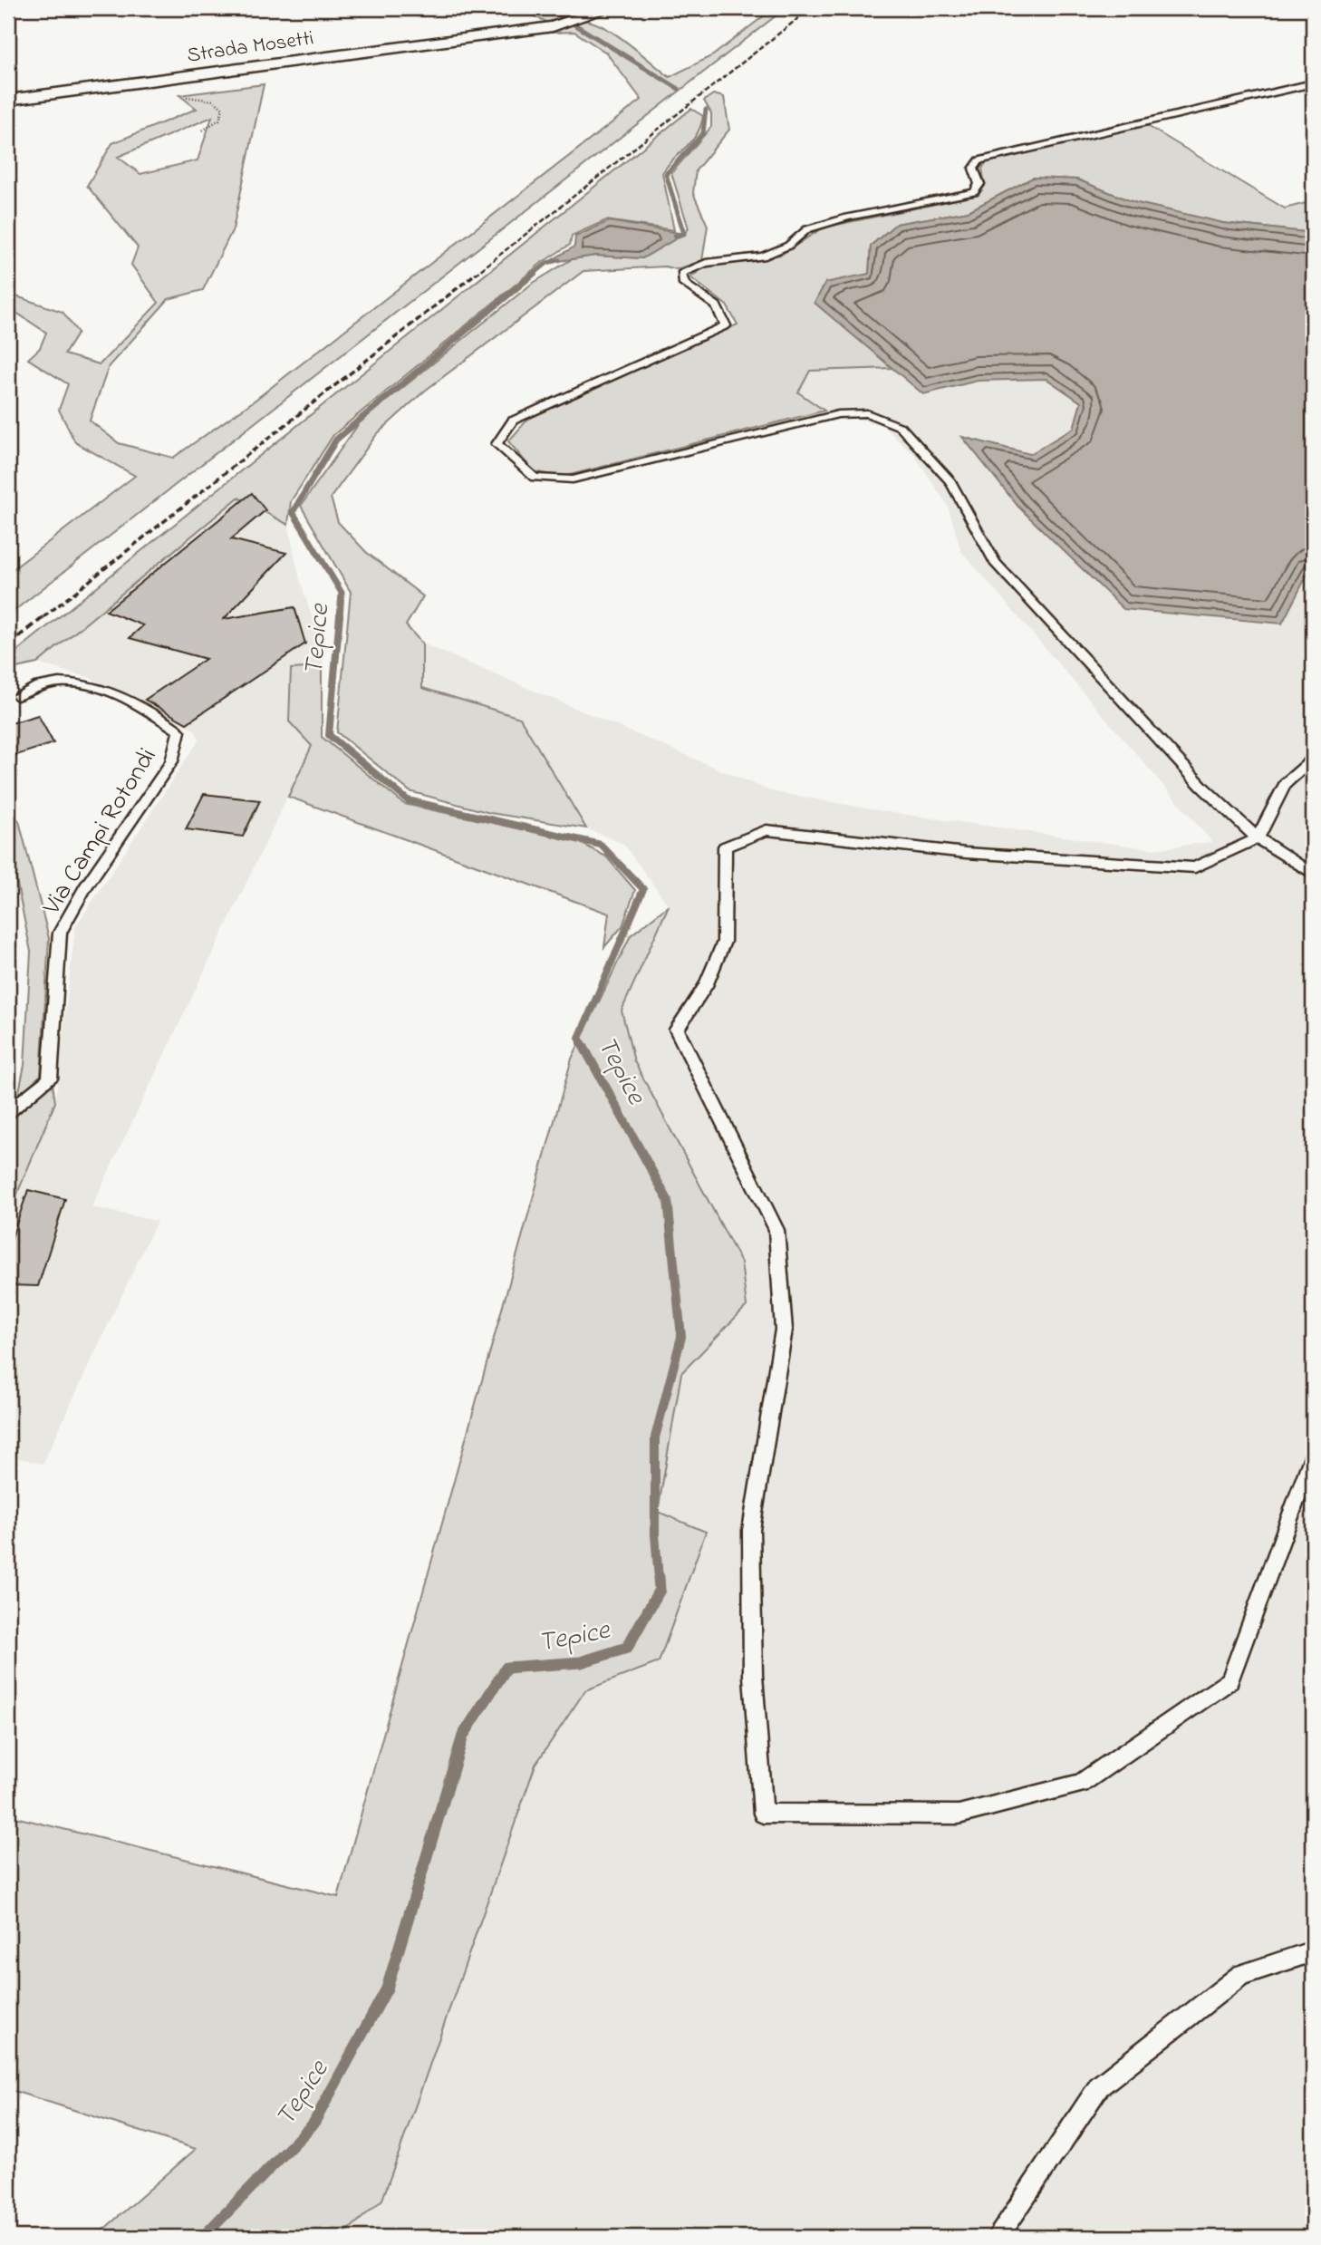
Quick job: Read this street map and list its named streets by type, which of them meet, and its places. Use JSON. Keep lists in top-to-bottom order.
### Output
{
  "streets": {
    "street": ["Strada Mosetti"],
    "lane": ["Via Campi Rotondi"]
  },
  "water": ["Tepice"]
}
